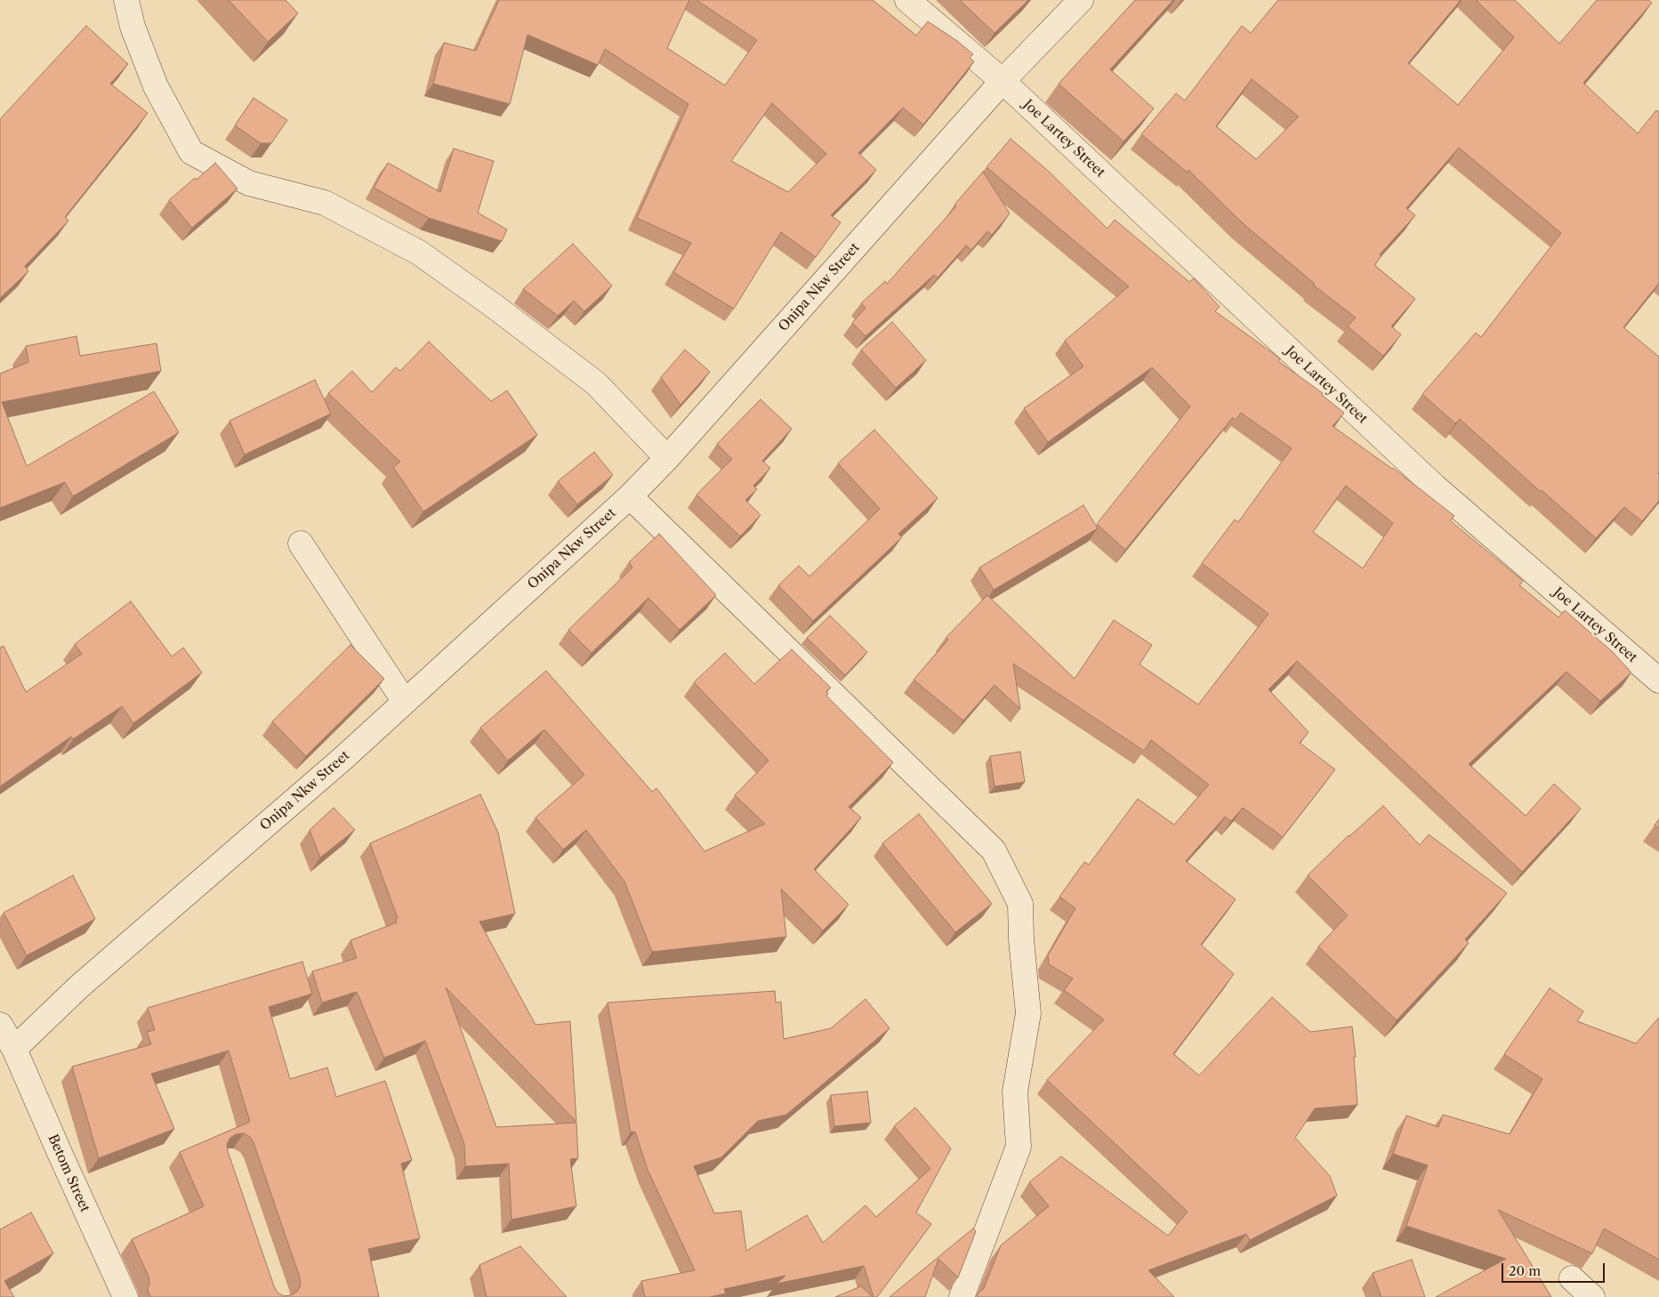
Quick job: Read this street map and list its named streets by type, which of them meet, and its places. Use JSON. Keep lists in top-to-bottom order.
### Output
{
  "streets": {
    "street": ["Joe Lartey Street", "Onipa Nkw Street", "Betom Street"]
  },
  "crossings": [
    ["Joe Lartey Street", "Onipa Nkw Street"],
    ["Onipa Nkw Street", "Betom Street"]
  ],
  "scale_bar": "20 m"
}
